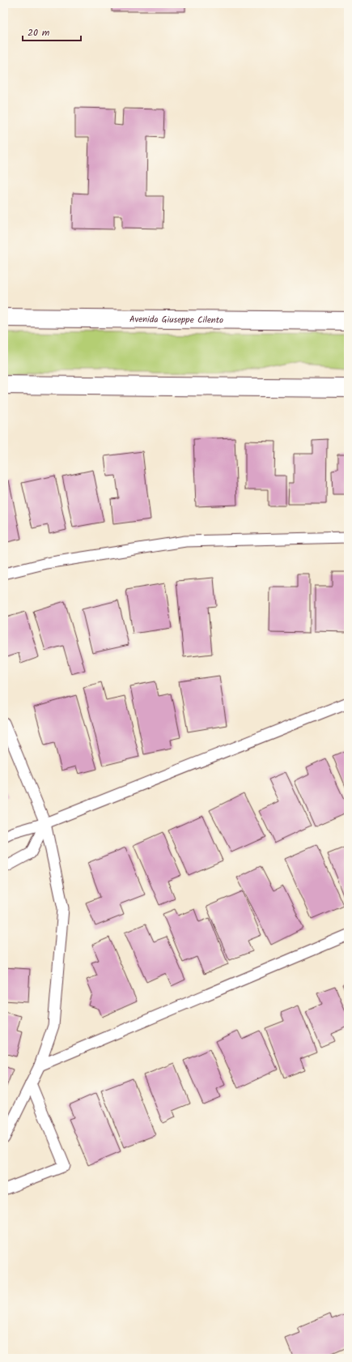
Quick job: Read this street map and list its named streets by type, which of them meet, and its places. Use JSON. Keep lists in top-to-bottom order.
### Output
{
  "streets": {
    "street": ["Avenida Giuseppe Cilento"]
  },
  "scale_bar": "20 m"
}
